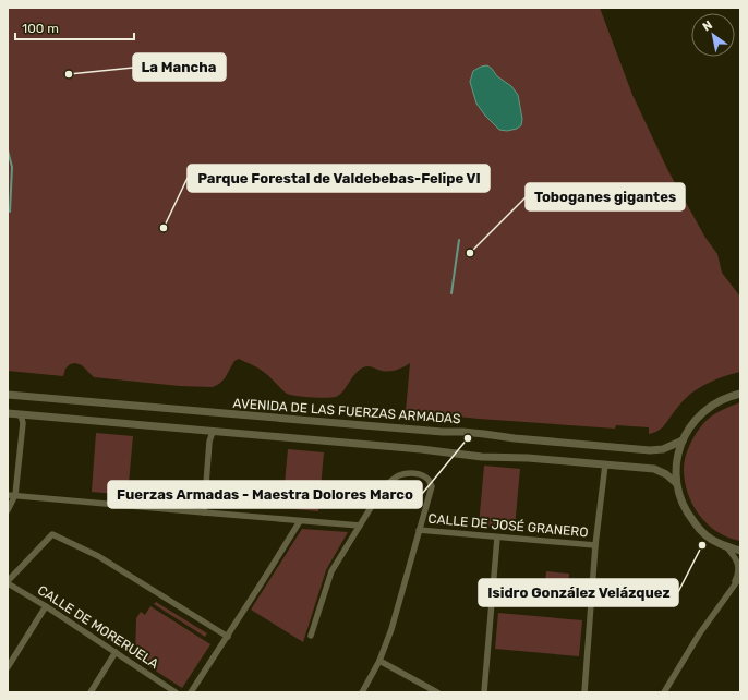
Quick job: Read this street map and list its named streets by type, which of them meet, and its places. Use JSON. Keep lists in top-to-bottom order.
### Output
{
  "streets": {
    "street": ["AVENIDA DE LAS FUERZAS ARMADAS", "CALLE DE JOSÉ GRANERO", "CALLE DE MORERUELA"]
  },
  "places": [
    "La Mancha",
    "Parque Forestal de Valdebebas-Felipe VI",
    "Toboganes gigantes",
    "Fuerzas Armadas - Maestra Dolores Marco",
    "Isidro González Velázquez"
  ],
  "scale_bar": "100 m",
  "north": "top left"
}
